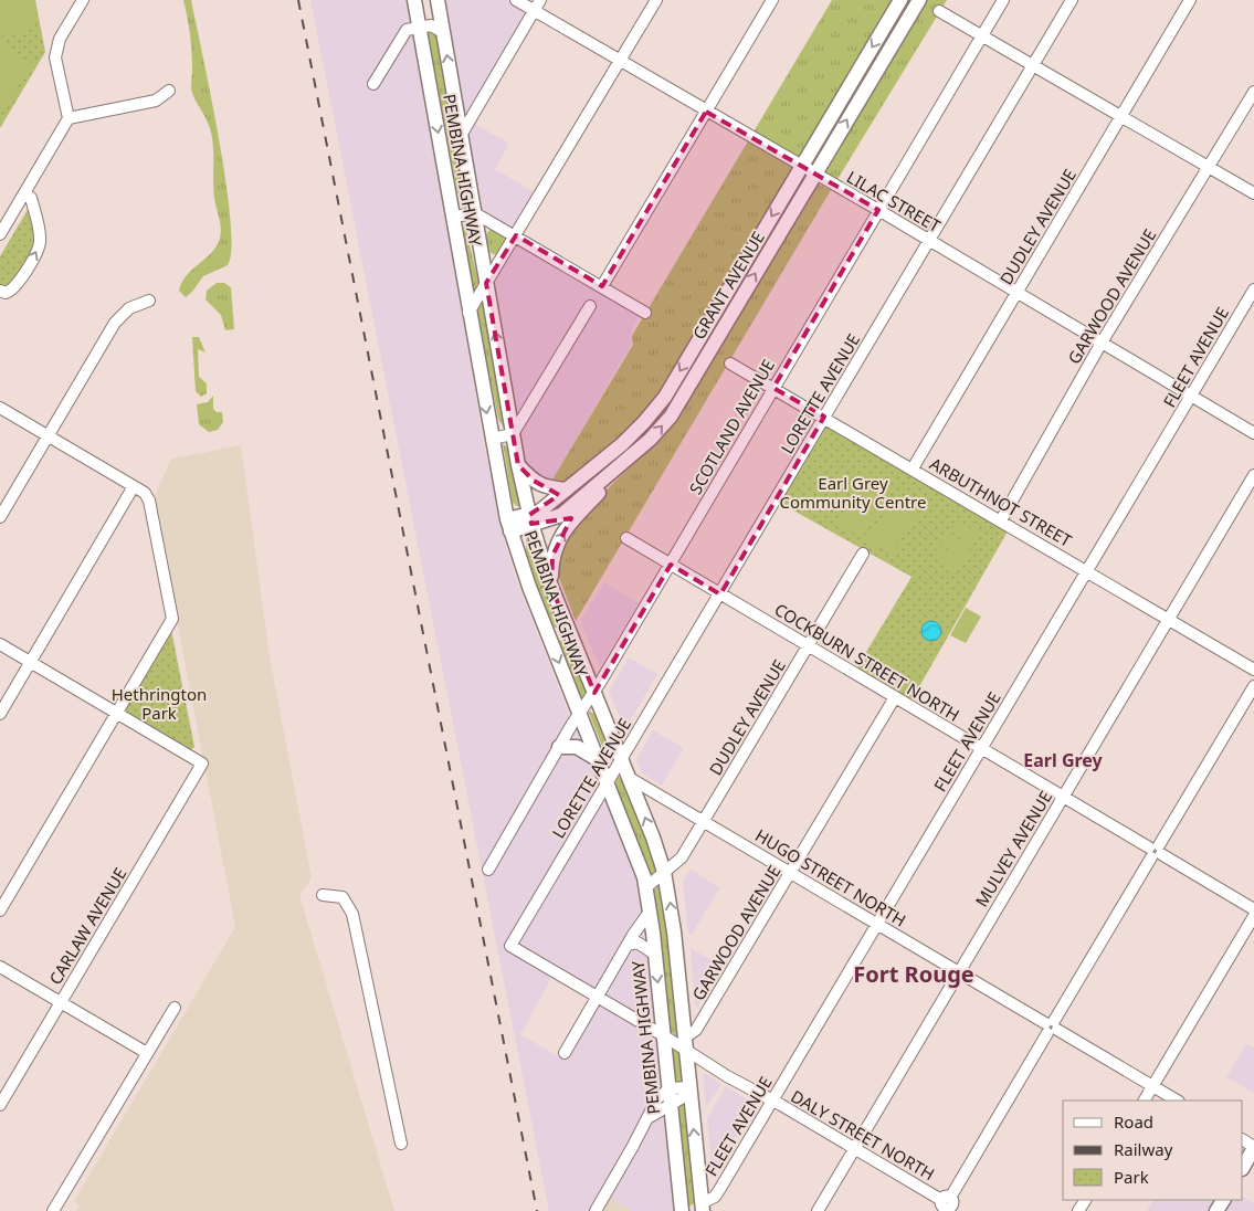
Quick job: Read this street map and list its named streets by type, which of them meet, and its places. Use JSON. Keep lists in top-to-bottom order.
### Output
{
  "streets": {
    "main road": ["PEMBINA HIGHWAY", "GRANT AVENUE"],
    "street": [
      "LILAC STREET",
      "DUDLEY AVENUE",
      "GARWOOD AVENUE",
      "FLEET AVENUE",
      "LORETTE AVENUE",
      "SCOTLAND AVENUE",
      "ARBUTHNOT STREET",
      "COCKBURN STREET NORTH",
      "MULVEY AVENUE",
      "HUGO STREET NORTH",
      "CARLAW AVENUE",
      "DALY STREET NORTH"
    ]
  },
  "crossings": [
    ["PEMBINA HIGHWAY", "DUDLEY AVENUE"],
    ["PEMBINA HIGHWAY", "GRANT AVENUE"],
    ["PEMBINA HIGHWAY", "GARWOOD AVENUE"],
    ["PEMBINA HIGHWAY", "FLEET AVENUE"],
    ["PEMBINA HIGHWAY", "LORETTE AVENUE"],
    ["PEMBINA HIGHWAY", "SCOTLAND AVENUE"],
    ["PEMBINA HIGHWAY", "HUGO STREET NORTH"],
    ["PEMBINA HIGHWAY", "DALY STREET NORTH"],
    ["LILAC STREET", "DUDLEY AVENUE"],
    ["LILAC STREET", "GRANT AVENUE"],
    ["LILAC STREET", "GARWOOD AVENUE"],
    ["LILAC STREET", "FLEET AVENUE"],
    ["LILAC STREET", "LORETTE AVENUE"],
    ["LILAC STREET", "SCOTLAND AVENUE"],
    ["DUDLEY AVENUE", "ARBUTHNOT STREET"],
    ["DUDLEY AVENUE", "COCKBURN STREET NORTH"],
    ["DUDLEY AVENUE", "HUGO STREET NORTH"],
    ["GARWOOD AVENUE", "ARBUTHNOT STREET"],
    ["GARWOOD AVENUE", "COCKBURN STREET NORTH"],
    ["GARWOOD AVENUE", "HUGO STREET NORTH"],
    ["GARWOOD AVENUE", "DALY STREET NORTH"],
    ["FLEET AVENUE", "ARBUTHNOT STREET"],
    ["FLEET AVENUE", "COCKBURN STREET NORTH"],
    ["FLEET AVENUE", "HUGO STREET NORTH"],
    ["FLEET AVENUE", "DALY STREET NORTH"],
    ["LORETTE AVENUE", "ARBUTHNOT STREET"],
    ["LORETTE AVENUE", "COCKBURN STREET NORTH"],
    ["LORETTE AVENUE", "DALY STREET NORTH"],
    ["SCOTLAND AVENUE", "ARBUTHNOT STREET"],
    ["SCOTLAND AVENUE", "COCKBURN STREET NORTH"],
    ["ARBUTHNOT STREET", "MULVEY AVENUE"],
    ["COCKBURN STREET NORTH", "MULVEY AVENUE"],
    ["MULVEY AVENUE", "HUGO STREET NORTH"],
    ["MULVEY AVENUE", "DALY STREET NORTH"]
  ],
  "districts": ["Earl Grey", "Fort Rouge"],
  "parks": ["Earl Grey Community Centre", "Hethrington Park"],
  "legend": ["Road", "Railway", "Park"]
}
